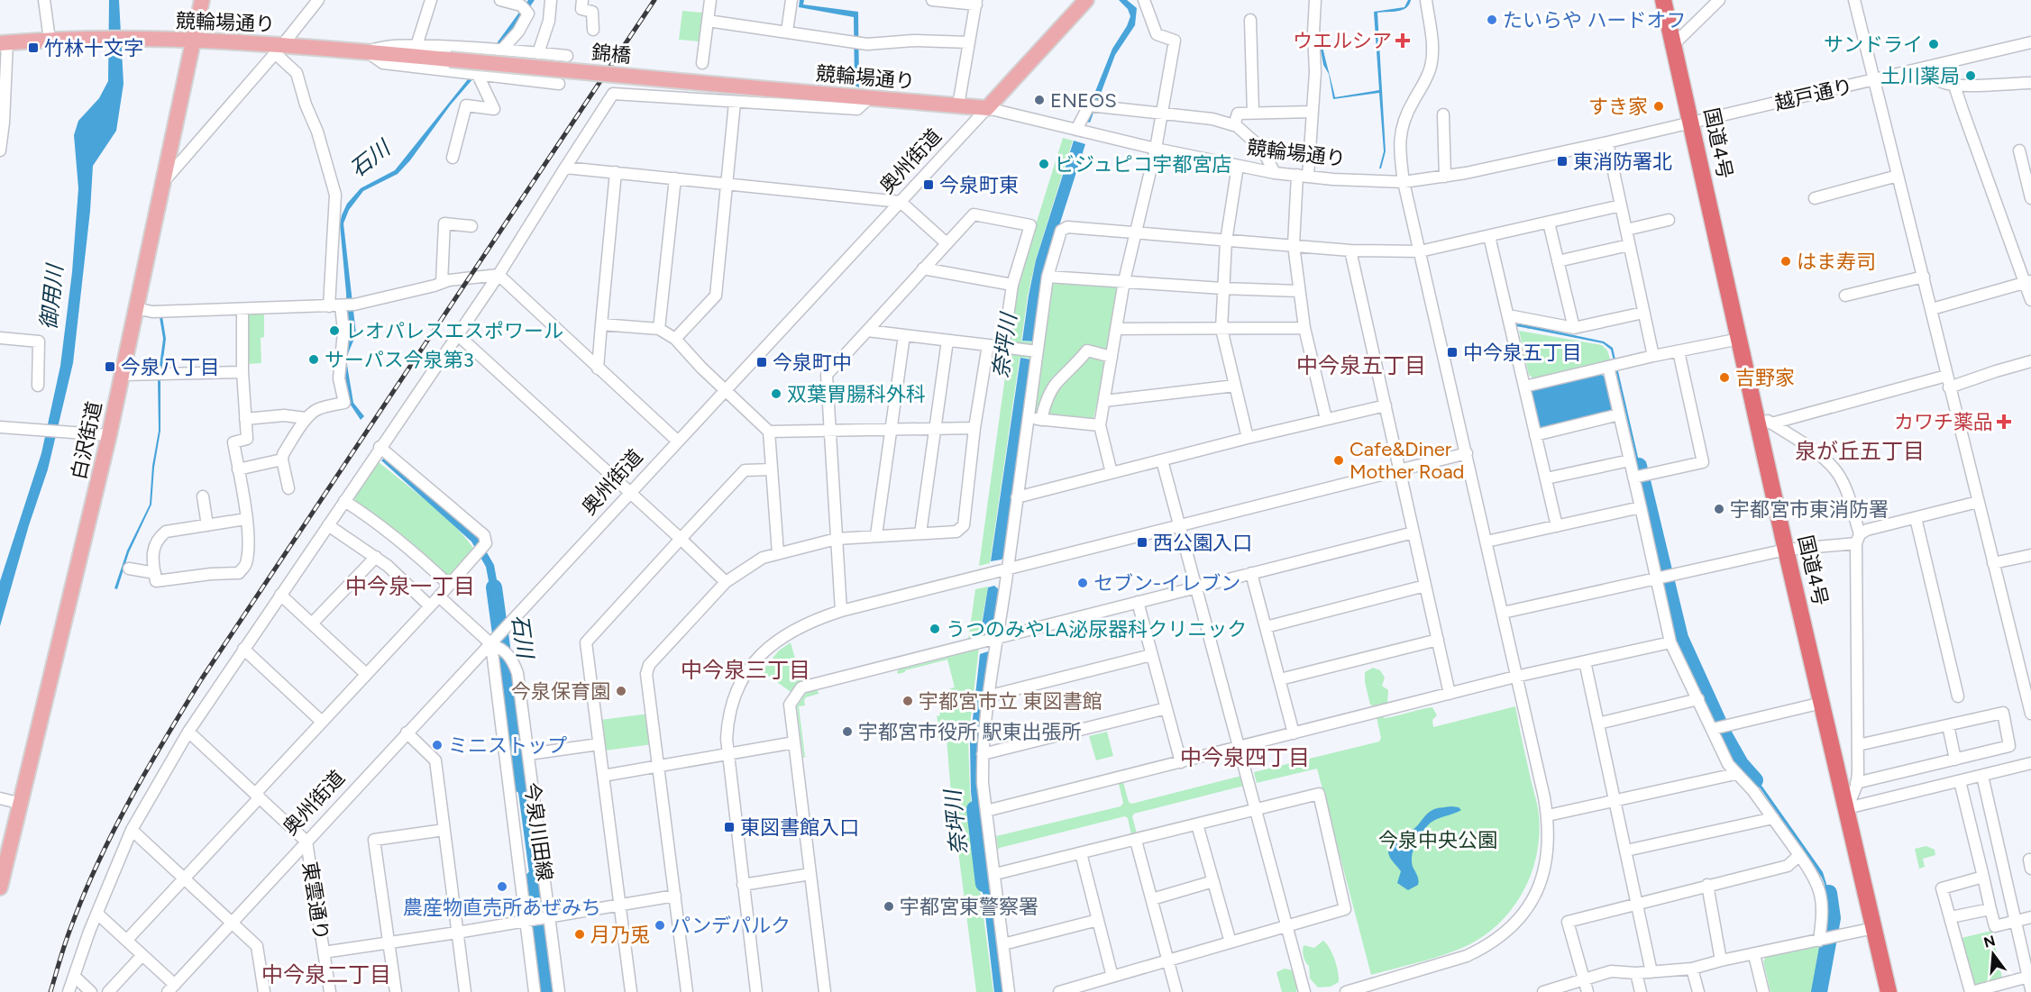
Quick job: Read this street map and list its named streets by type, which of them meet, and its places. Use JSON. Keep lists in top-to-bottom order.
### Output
{
  "streets": {
    "highway": ["国道4号"],
    "main road": [
      "競輪場通り",
      "錦橋",
      "奥州街道",
      "白沢街道"
    ],
    "street": ["越戸通り", "今泉川田線", "東雲通り"]
  },
  "crossings": [
    ["競輪場通り", "錦橋"],
    ["競輪場通り", "越戸通り"],
    ["競輪場通り", "国道4号"],
    ["競輪場通り", "奥州街道"],
    ["競輪場通り", "白沢街道"],
    ["越戸通り", "国道4号"],
    ["奥州街道", "今泉川田線"],
    ["奥州街道", "東雲通り"]
  ],
  "districts": [
    "中今泉五丁目",
    "泉が丘五丁目",
    "中今泉一丁目",
    "中今泉三丁目",
    "中今泉四丁目",
    "中今泉二丁目"
  ],
  "water": ["石川", "御用川", "奈坪川"],
  "parks": ["今泉中央公園"],
  "places": {
    "other": [
      "たいらや ハードオフ",
      "サンドライ",
      "土川薬局",
      "ENEOS",
      "すき家",
      "ビジュピコ宇都宮店",
      "はま寿司",
      "レオパレスエスポワール",
      "サーパス今泉第3",
      "吉野家",
      "双葉胃腸科外科",
      "Cafe&Diner Mother Road",
      "宇都宮市東消防署",
      "セブン-イレブン",
      "うつのみやLA泌尿器科クリニック",
      "今泉保育園",
      "宇都宮市立 東図書館",
      "宇都宮市役所 駅東出張所",
      "ミニストップ",
      "農産物直売所あぜみち",
      "宇都宮東警察署",
      "パンデパルク",
      "月乃兎"
    ],
    "health": ["ウエルシア", "カワチ薬品"],
    "transit": [
      "竹林十文字",
      "東消防署北",
      "今泉町東",
      "中今泉五丁目",
      "今泉町中",
      "今泉八丁目",
      "西公園入口",
      "東図書館入口"
    ]
  },
  "north": "top"
}
